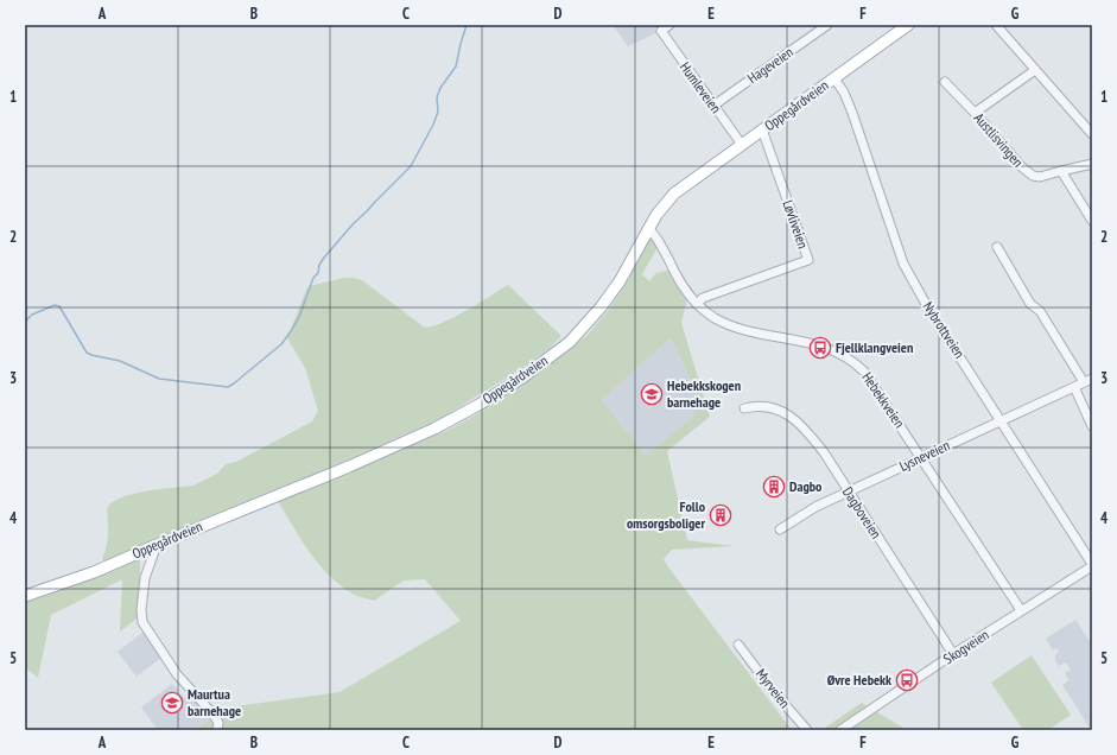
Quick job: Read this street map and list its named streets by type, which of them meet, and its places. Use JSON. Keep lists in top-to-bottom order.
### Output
{
  "streets": {
    "main road": ["Oppegårdveien"],
    "street": [
      "Hageveien",
      "Humleveien",
      "Austlisvingen",
      "Løvliveien",
      "Nybrottveien",
      "Hebekkveien",
      "Lysneveien",
      "Dagboveien",
      "Skogveien",
      "Myrveien"
    ]
  },
  "crossings": [
    ["Hageveien", "Humleveien"],
    ["Humleveien", "Oppegårdveien"],
    ["Oppegårdveien", "Løvliveien"],
    ["Oppegårdveien", "Nybrottveien"],
    ["Oppegårdveien", "Hebekkveien"],
    ["Løvliveien", "Hebekkveien"],
    ["Nybrottveien", "Lysneveien"],
    ["Nybrottveien", "Skogveien"],
    ["Hebekkveien", "Lysneveien"],
    ["Hebekkveien", "Skogveien"],
    ["Lysneveien", "Dagboveien"],
    ["Dagboveien", "Skogveien"]
  ],
  "places": {
    "bus stop": ["Fjellklangveien", "Øvre Hebekk"],
    "school or university": ["Hebekkskogen barnehage", "Maurtua barnehage"],
    "building": ["Dagbo", "Follo omsorgsboliger"]
  },
  "grid": {
    "columns": [
      "A",
      "B",
      "C",
      "D",
      "E",
      "F",
      "G"
    ],
    "rows": [
      "1",
      "2",
      "3",
      "4",
      "5"
    ]
  }
}
